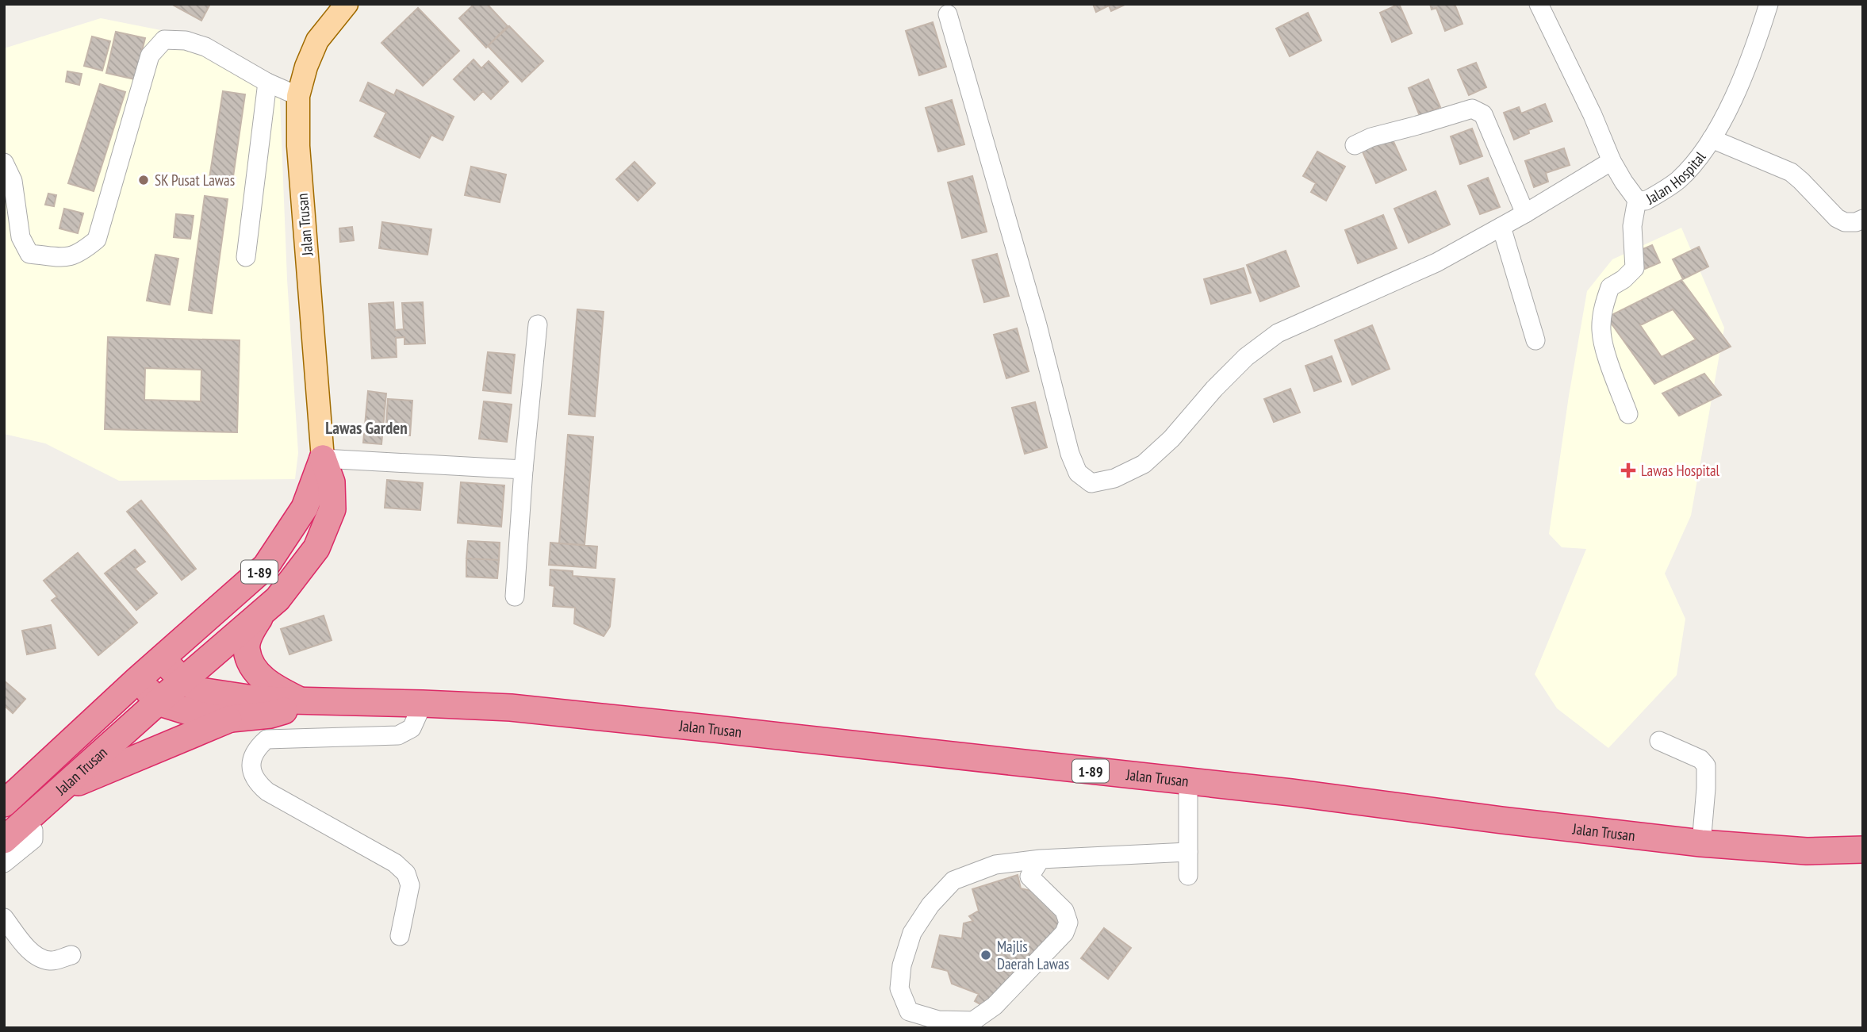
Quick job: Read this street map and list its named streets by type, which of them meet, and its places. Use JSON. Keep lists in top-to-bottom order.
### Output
{
  "streets": {
    "highway": ["Jalan Trusan", "1-89"],
    "street": ["Jalan Hospital"]
  },
  "districts": ["Lawas Garden"],
  "places": {
    "other": ["SK Pusat Lawas", "Majlis Daerah Lawas"],
    "health": ["Lawas Hospital"]
  }
}
